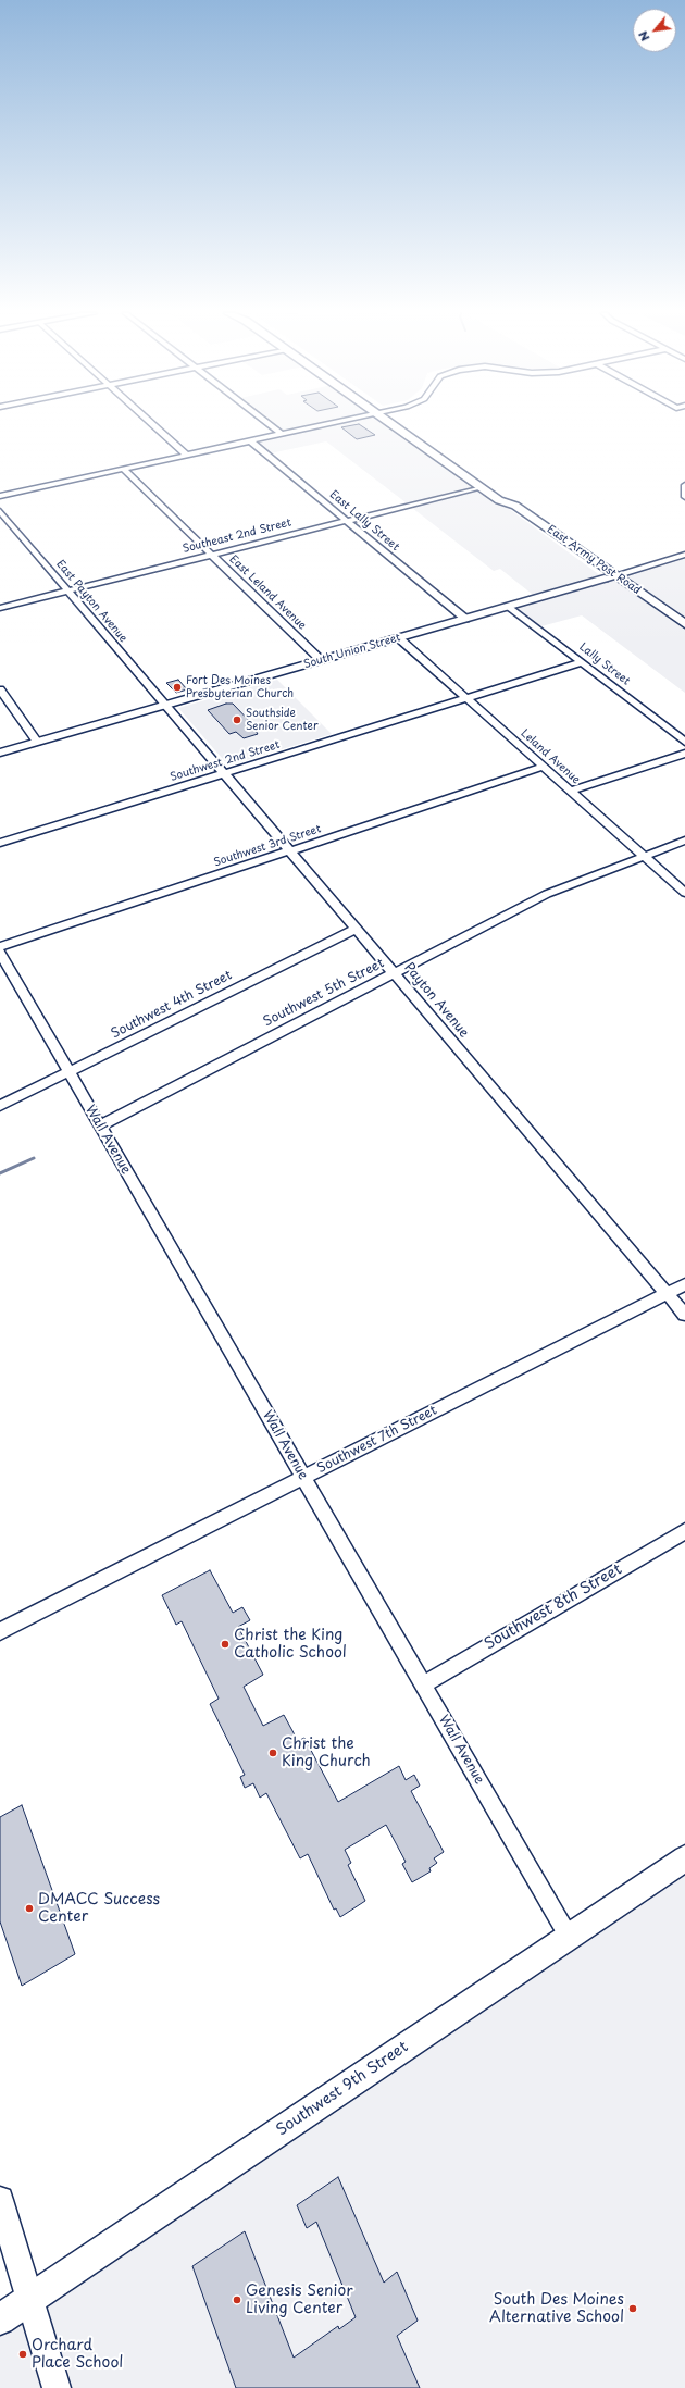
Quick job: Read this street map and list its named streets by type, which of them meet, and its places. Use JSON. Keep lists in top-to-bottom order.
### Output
{
  "streets": {
    "main road": ["East Army Post Road", "Southwest 9th Street"],
    "street": [
      "East Lally Street",
      "Southeast 2nd Street",
      "East Leland Avenue",
      "East Payton Avenue",
      "South Union Street",
      "Lally Street",
      "Leland Avenue",
      "Southwest 2nd Street",
      "Southwest 3rd Street",
      "Southwest 5th Street",
      "Payton Avenue",
      "Southwest 4th Street",
      "Wall Avenue",
      "Southwest 7th Street",
      "Southwest 8th Street"
    ]
  },
  "crossings": [
    ["East Lally Street", "Southeast 2nd Street"],
    ["East Lally Street", "South Union Street"],
    ["Southeast 2nd Street", "East Army Post Road"],
    ["Southeast 2nd Street", "East Leland Avenue"],
    ["Southeast 2nd Street", "East Payton Avenue"],
    ["East Army Post Road", "South Union Street"],
    ["East Leland Avenue", "South Union Street"],
    ["East Payton Avenue", "South Union Street"],
    ["East Payton Avenue", "Payton Avenue"],
    ["South Union Street", "Lally Street"],
    ["South Union Street", "Leland Avenue"],
    ["South Union Street", "Payton Avenue"],
    ["Lally Street", "Southwest 2nd Street"],
    ["Leland Avenue", "Southwest 2nd Street"],
    ["Leland Avenue", "Southwest 3rd Street"],
    ["Leland Avenue", "Southwest 5th Street"],
    ["Southwest 2nd Street", "Payton Avenue"],
    ["Southwest 3rd Street", "Payton Avenue"],
    ["Southwest 5th Street", "Payton Avenue"],
    ["Southwest 5th Street", "Wall Avenue"],
    ["Payton Avenue", "Southwest 4th Street"],
    ["Payton Avenue", "Southwest 7th Street"],
    ["Southwest 4th Street", "Wall Avenue"],
    ["Wall Avenue", "Southwest 7th Street"],
    ["Wall Avenue", "Southwest 8th Street"],
    ["Wall Avenue", "Southwest 9th Street"]
  ],
  "places": [
    "Fort Des Moines Presbyterian Church",
    "Southside Senior Center",
    "Christ the King Catholic School",
    "Christ the King Church",
    "DMACC Success Center",
    "Genesis Senior Living Center",
    "South Des Moines Alternative School",
    "Orchard Place School"
  ],
  "north": "bottom left"
}
